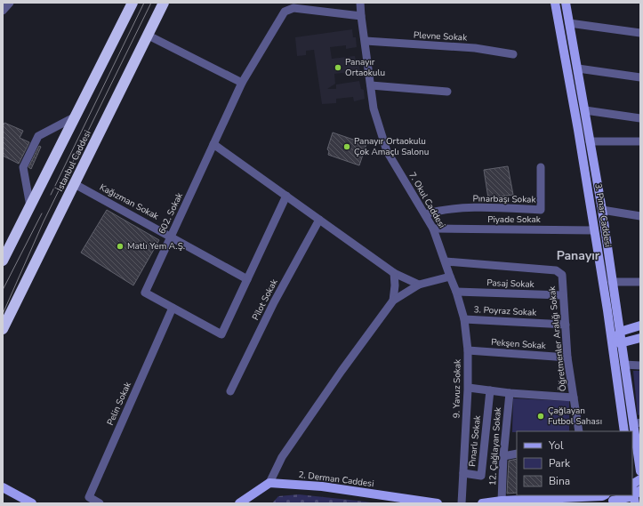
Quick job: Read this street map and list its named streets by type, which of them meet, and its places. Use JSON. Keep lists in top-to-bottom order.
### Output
{
  "streets": {
    "highway": ["İstanbul Caddesi"],
    "main road": ["3. Pınar Caddesi", "2. Derman Caddesi"],
    "street": [
      "Plevne Sokak",
      "Pınarbaşı Sokak",
      "7. Okul Caddesi",
      "Kağızman Sokak",
      "602. Sokak",
      "Piyade Sokak",
      "Pasaj Sokak",
      "Pilot Sokak",
      "3. Poyraz Sokak",
      "Öğretmenler Aralığı Sokak",
      "Pekşen Sokak",
      "9. Yavuz Sokak",
      "Pelin Sokak",
      "Pınarlı Sokak",
      "12. Çağlayan Sokak"
    ]
  },
  "crossings": [
    ["Plevne Sokak", "7. Okul Caddesi"],
    ["İstanbul Caddesi", "Kağızman Sokak"],
    ["Pınarbaşı Sokak", "7. Okul Caddesi"],
    ["7. Okul Caddesi", "602. Sokak"],
    ["7. Okul Caddesi", "Piyade Sokak"],
    ["7. Okul Caddesi", "Öğretmenler Aralığı Sokak"],
    ["7. Okul Caddesi", "9. Yavuz Sokak"],
    ["Kağızman Sokak", "602. Sokak"],
    ["602. Sokak", "Pelin Sokak"],
    ["3. Pınar Caddesi", "Piyade Sokak"],
    ["Pasaj Sokak", "Öğretmenler Aralığı Sokak"],
    ["Pasaj Sokak", "9. Yavuz Sokak"],
    ["3. Poyraz Sokak", "Öğretmenler Aralığı Sokak"],
    ["3. Poyraz Sokak", "9. Yavuz Sokak"],
    ["Öğretmenler Aralığı Sokak", "Pekşen Sokak"],
    ["Pekşen Sokak", "9. Yavuz Sokak"],
    ["9. Yavuz Sokak", "Pınarlı Sokak"]
  ],
  "districts": ["Panayır"],
  "places": [
    "Panayır Ortaokulu",
    "Panayır Ortaokulu Çok Amaçlı Salonu",
    "Matlı Yem A.Ş.",
    "Çağlayan Futbol Sahası"
  ],
  "legend": ["Yol", "Park", "Bina"]
}
